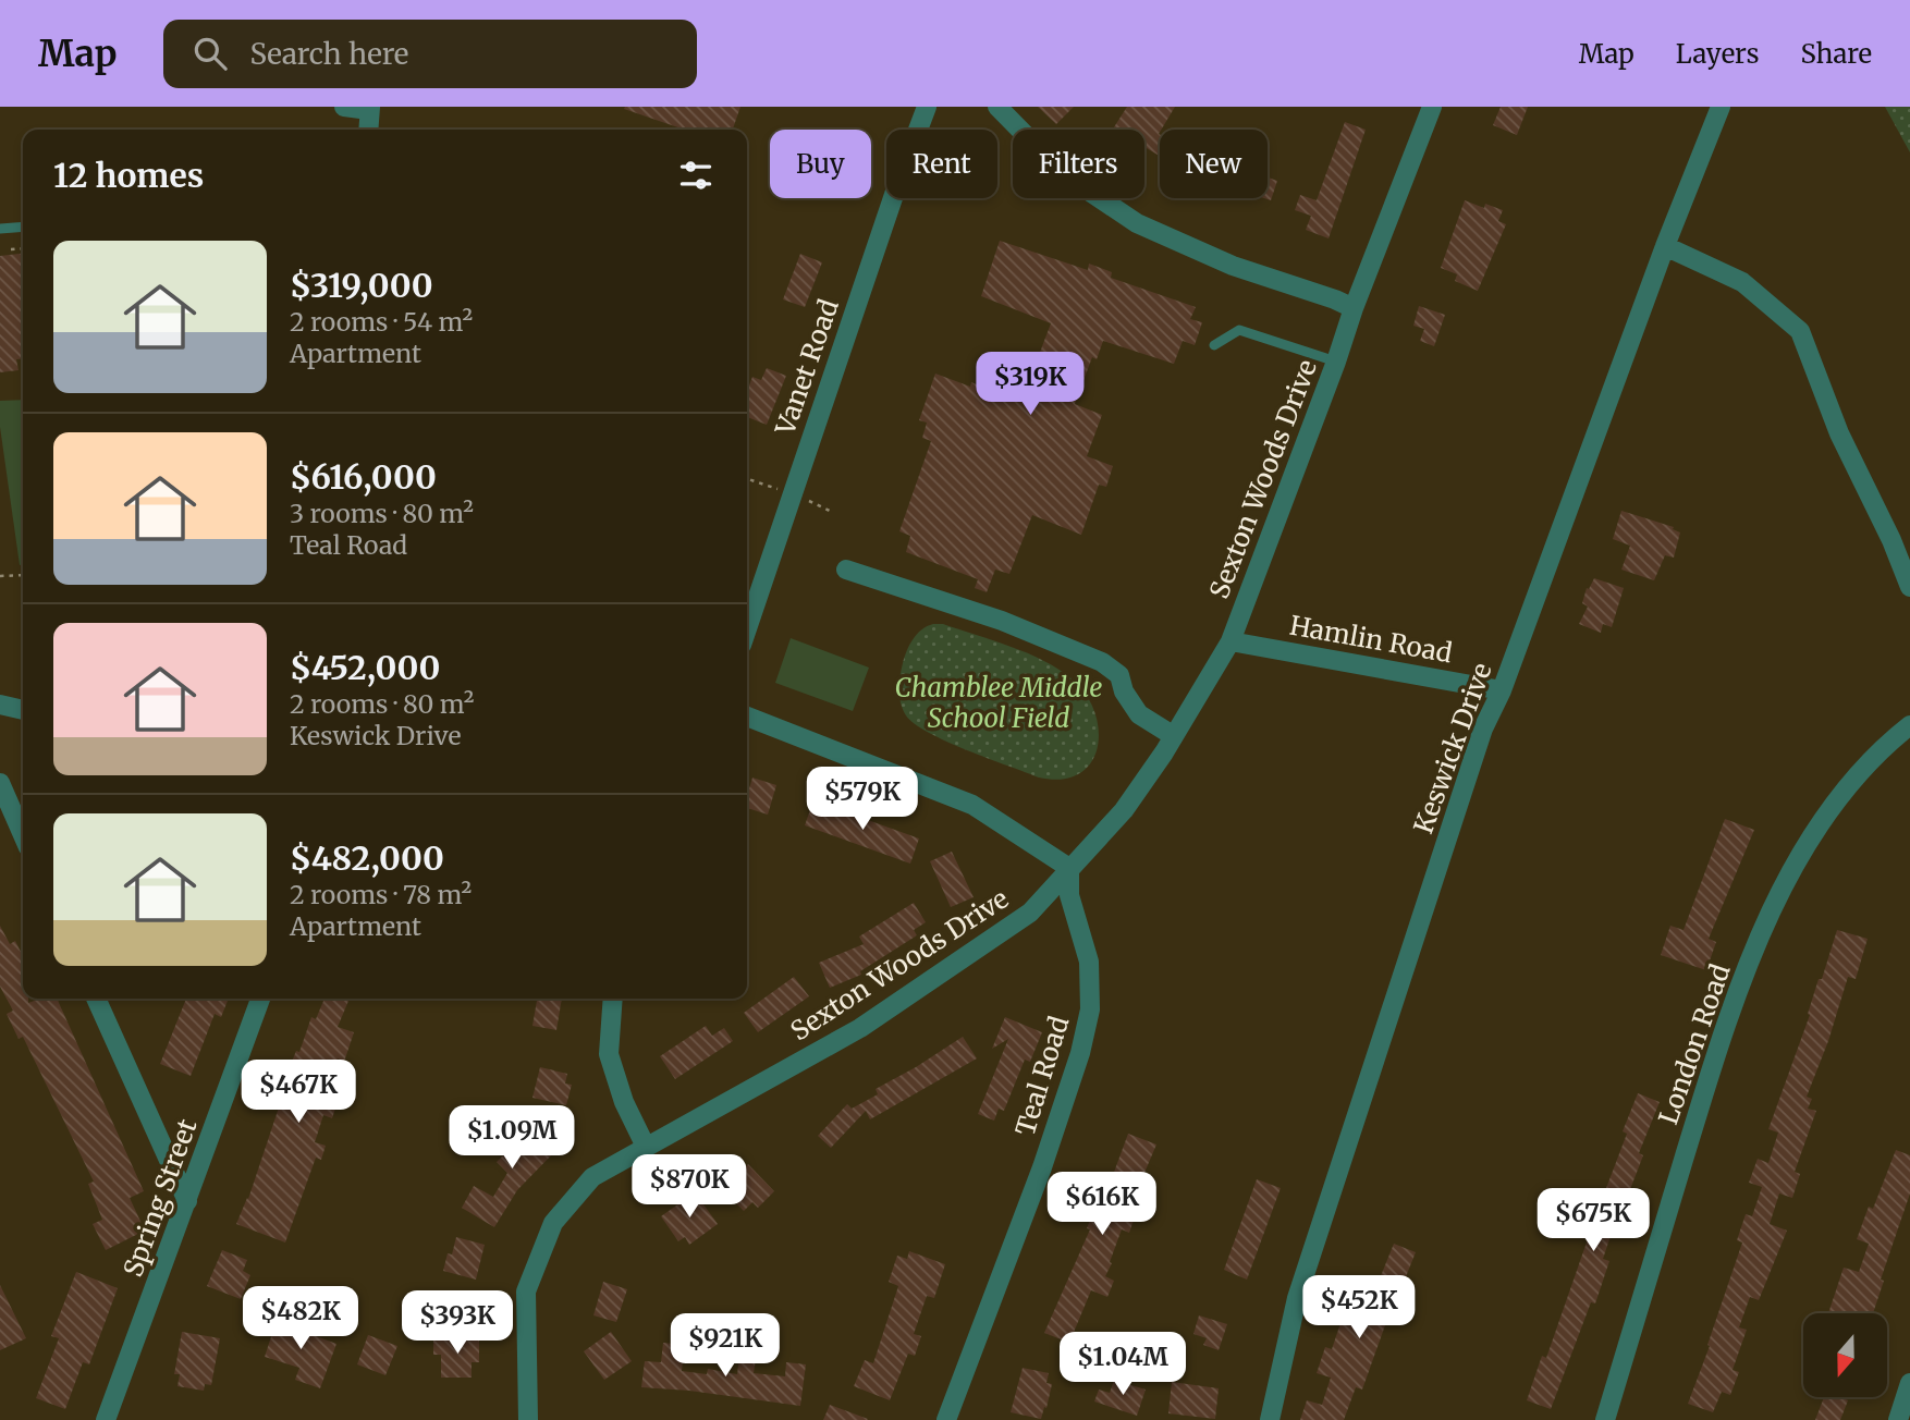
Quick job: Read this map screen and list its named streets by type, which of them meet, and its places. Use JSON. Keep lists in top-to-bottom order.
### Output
{
  "streets": {
    "street": [
      "Vanet Road",
      "Sexton Woods Drive",
      "Hamlin Road",
      "Keswick Drive",
      "London Road",
      "Teal Road",
      "Spring Street"
    ]
  },
  "crossings": [
    ["Sexton Woods Drive", "Hamlin Road"],
    ["Sexton Woods Drive", "Teal Road"],
    ["Hamlin Road", "Keswick Drive"]
  ],
  "parks": ["Chamblee Middle School Field"],
  "north": "bottom",
  "page": {
    "header": "Map",
    "search": "Search here",
    "nav": ["Map", "Layers", "Share"],
    "chip": [
      "Buy",
      "Rent",
      "Filters",
      "New"
    ],
    "heading": "12 homes",
    "list": [
      {
        "name": "$319,000",
        "note": "2 rooms · 54 m² · Apartment"
      },
      {
        "name": "$616,000",
        "note": "3 rooms · 80 m² · Teal Road"
      },
      {
        "name": "$452,000",
        "note": "2 rooms · 80 m² · Keswick Drive"
      },
      {
        "name": "$482,000",
        "note": "2 rooms · 78 m² · Apartment"
      }
    ],
    "price": [
      "$319K",
      "$579K",
      "$467K",
      "$1.09M",
      "$870K",
      "$616K",
      "$675K",
      "$452K",
      "$482K",
      "$393K",
      "$921K",
      "$1.04M"
    ]
  }
}
